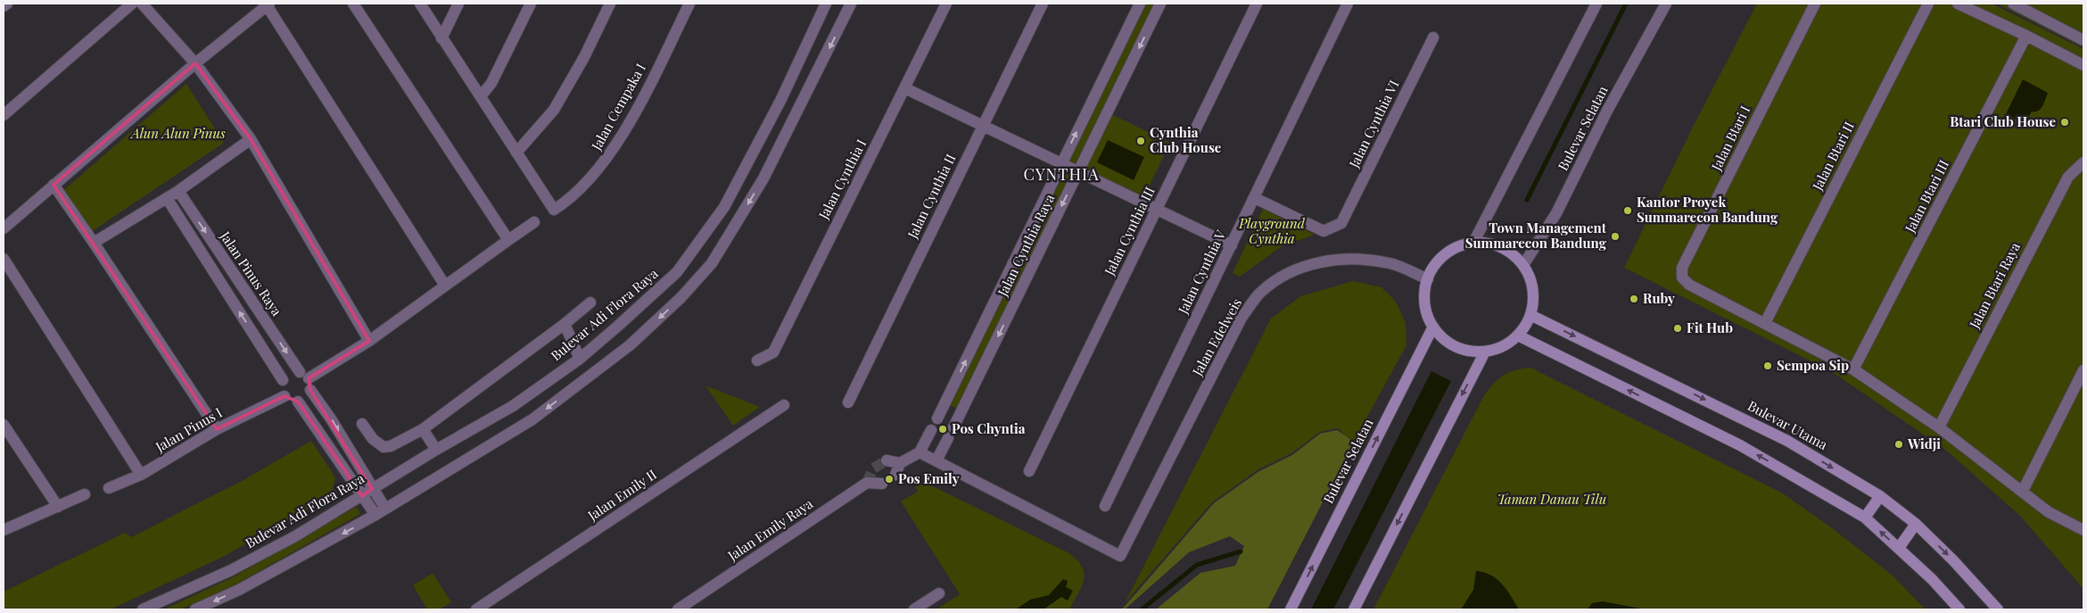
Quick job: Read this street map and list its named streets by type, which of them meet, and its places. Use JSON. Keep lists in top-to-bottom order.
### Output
{
  "streets": {
    "main road": ["Bulevar Selatan", "Bulevar Utama"],
    "street": [
      "Jalan Cempaka I",
      "Jalan Cynthia VI",
      "Jalan Btari I",
      "Jalan Btari II",
      "Jalan Cynthia I",
      "Jalan Cynthia II",
      "Jalan Btari III",
      "Jalan Cynthia III",
      "Jalan Cynthia Raya",
      "Jalan Cynthia V",
      "Jalan Pinus Raya",
      "Jalan Btari Raya",
      "Bulevar Adi Flora Raya",
      "Jalan Edelweis",
      "Jalan Pinus I",
      "Jalan Emily II",
      "Jalan Emily Raya"
    ]
  },
  "crossings": [
    ["Jalan Cynthia VI", "Jalan Cynthia V"],
    ["Bulevar Selatan", "Jalan Edelweis"],
    ["Bulevar Selatan", "Bulevar Utama"],
    ["Jalan Btari I", "Jalan Btari II"],
    ["Jalan Pinus Raya", "Jalan Pinus I"],
    ["Jalan Edelweis", "Bulevar Utama"]
  ],
  "one_way": ["Bulevar Selatan"],
  "districts": ["CYNTHIA"],
  "parks": ["Alun Alun Pinus", "Playground Cynthia", "Taman Danau Tilu"],
  "places": [
    "Btari Club House",
    "Cynthia Club House",
    "Kantor Proyek Summarecon Bandung",
    "Town Management Summarecon Bandung",
    "Ruby",
    "Fit Hub",
    "Sempoa Sip",
    "Pos Chyntia",
    "Widji",
    "Pos Emily"
  ]
}
